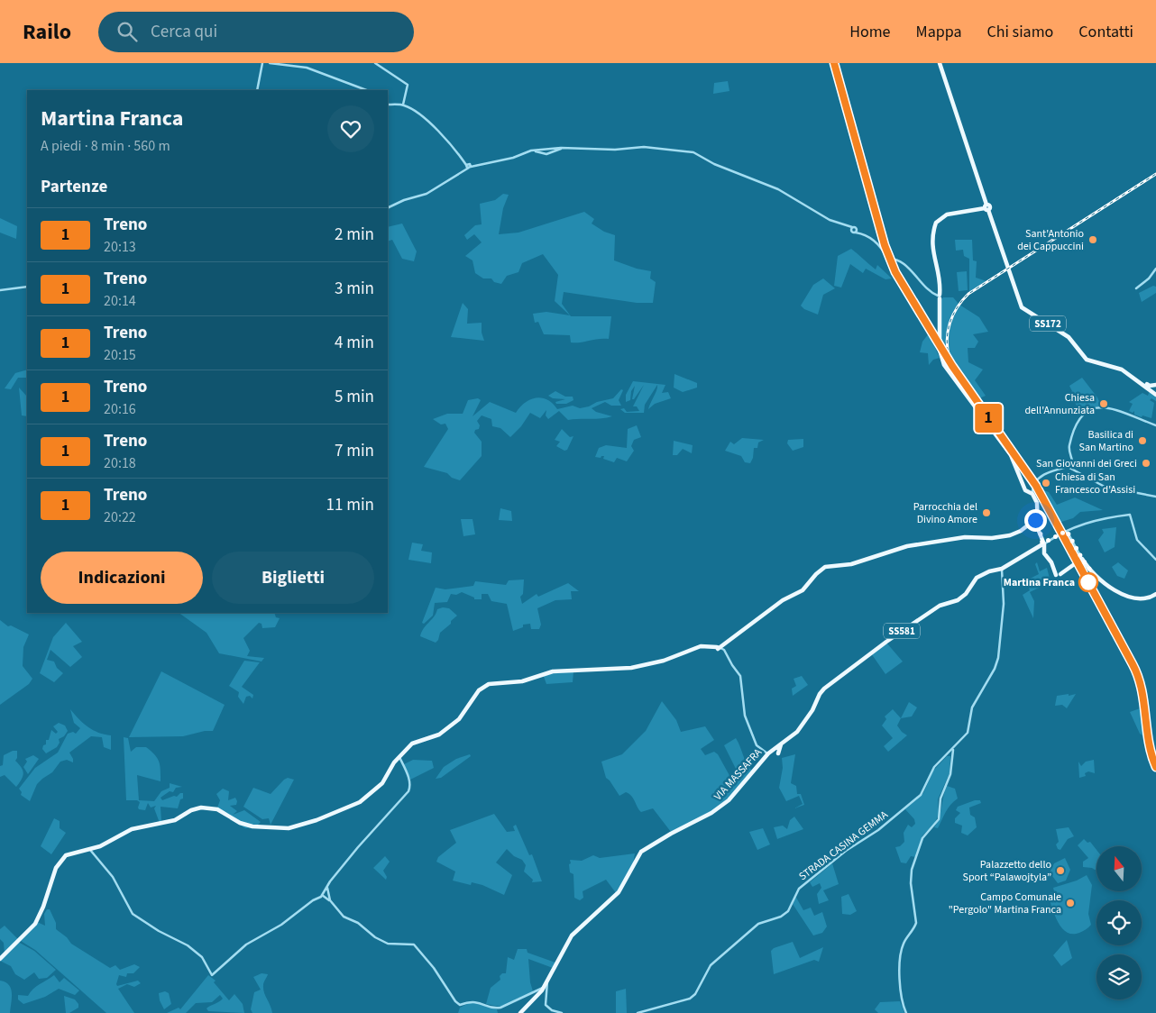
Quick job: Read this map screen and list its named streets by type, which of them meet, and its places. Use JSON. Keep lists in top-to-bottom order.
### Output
{
  "streets": {
    "main road": ["SS172", "SS581", "VIA MASSAFRA"],
    "street": ["STRADA CASINA GEMMA"]
  },
  "crossings": [
    ["SS581", "VIA MASSAFRA"]
  ],
  "places": [
    "Sant'Antonio dei Cappuccini",
    "Chiesa dell'Annunziata",
    "Basilica di San Martino",
    "San Giovanni dei Greci",
    "Chiesa di San Francesco d'Assisi",
    "Parrocchia del Divino Amore",
    "Martina Franca",
    "Palazzetto dello Sport “Palawojtyla”",
    "Campo Comunale \"Pergolo\" Martina Franca"
  ],
  "north": "top",
  "page": {
    "header": "Railo",
    "search": "Cerca qui",
    "nav": [
      "Home",
      "Mappa",
      "Chi siamo",
      "Contatti"
    ],
    "on_map": "1",
    "heading": [
      ["Martina Franca", "A piedi · 8 min · 560 m"],
      "Partenze"
    ],
    "list": [
      {
        "mark": "1",
        "name": "Treno",
        "note": "20:13",
        "value": "2 min"
      },
      {
        "mark": "1",
        "name": "Treno",
        "note": "20:14",
        "value": "3 min"
      },
      {
        "mark": "1",
        "name": "Treno",
        "note": "20:15",
        "value": "4 min"
      },
      {
        "mark": "1",
        "name": "Treno",
        "note": "20:16",
        "value": "5 min"
      },
      {
        "mark": "1",
        "name": "Treno",
        "note": "20:18",
        "value": "7 min"
      },
      {
        "mark": "1",
        "name": "Treno",
        "note": "20:22",
        "value": "11 min"
      }
    ],
    "buttons": ["Indicazioni", "Biglietti"]
  }
}
